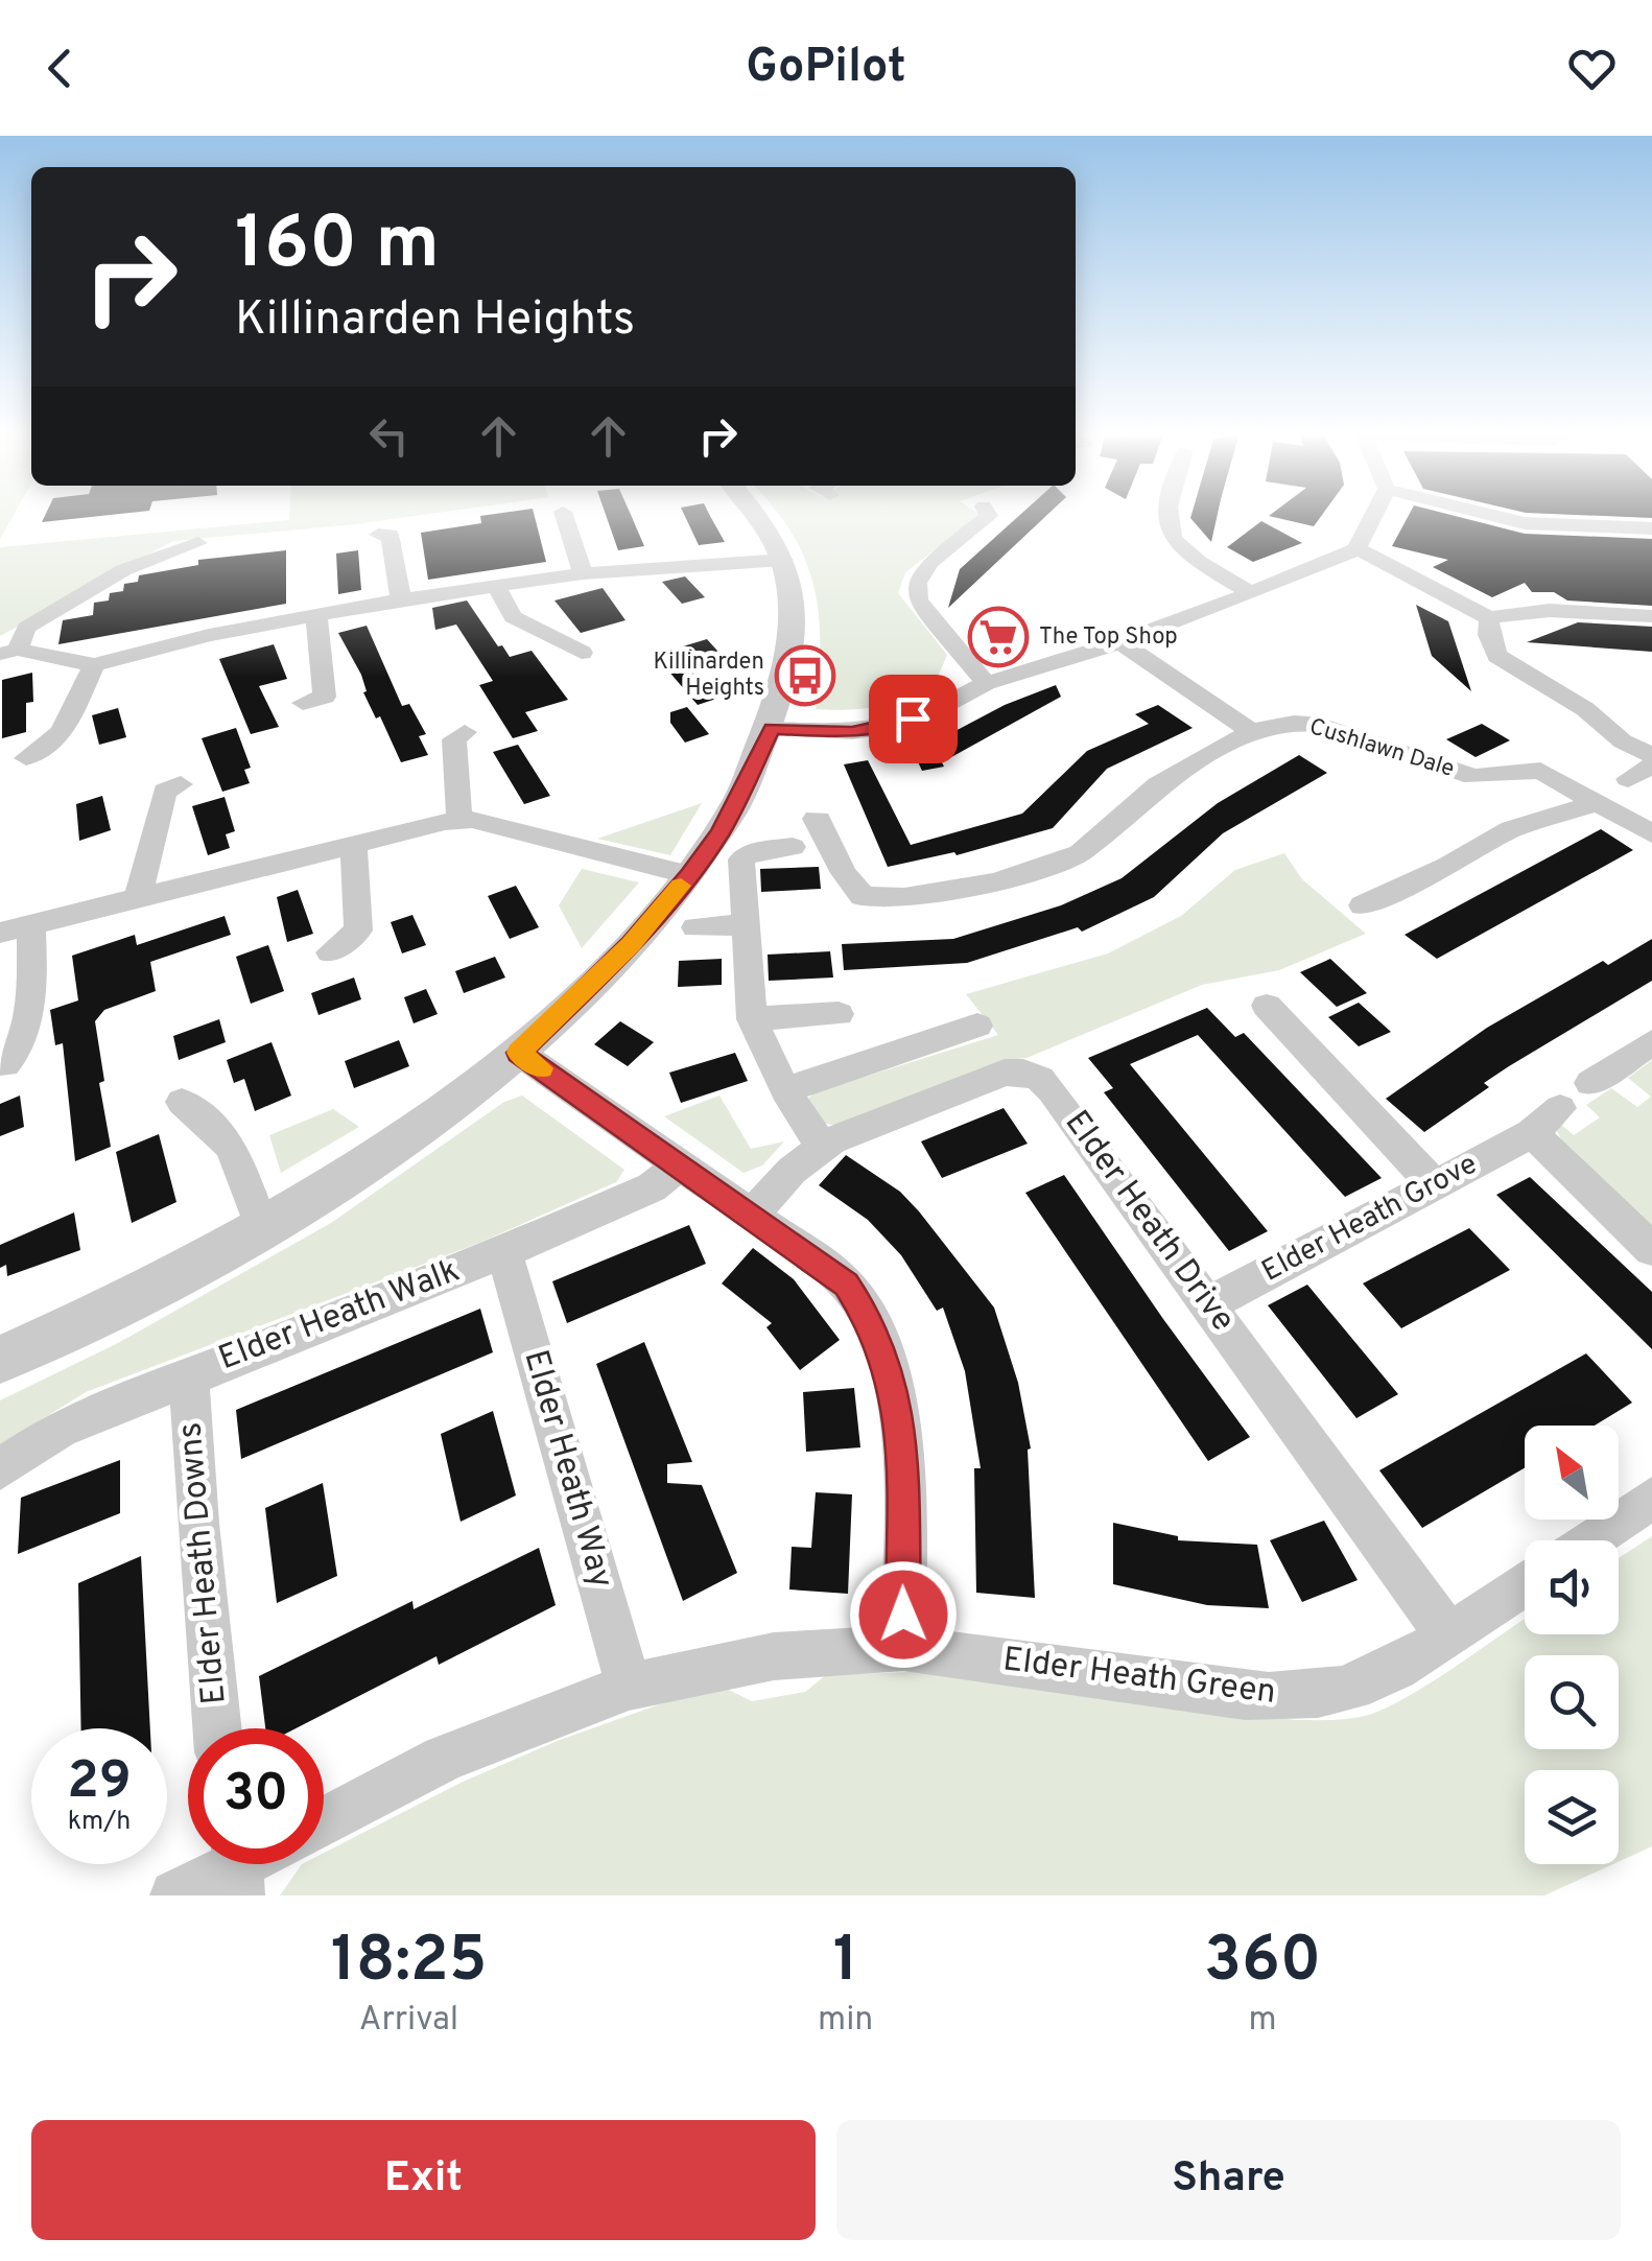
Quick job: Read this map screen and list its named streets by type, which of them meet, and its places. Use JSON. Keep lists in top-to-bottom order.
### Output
{
  "streets": {
    "street": [
      "Cushlawn Dale",
      "Elder Heath Grove",
      "Elder Heath Drive",
      "Elder Heath Walk",
      "Elder Heath Way",
      "Elder Heath Downs",
      "Elder Heath Green"
    ]
  },
  "crossings": [
    ["Elder Heath Grove", "Elder Heath Drive"],
    ["Elder Heath Drive", "Elder Heath Green"],
    ["Elder Heath Walk", "Elder Heath Way"],
    ["Elder Heath Walk", "Elder Heath Downs"],
    ["Elder Heath Way", "Elder Heath Green"]
  ],
  "places": {
    "supermarket": ["The Top Shop"],
    "bus stop": ["Killinarden Heights"]
  },
  "north": "top left",
  "page": {
    "header": "GoPilot",
    "turn": ["160 m", "Killinarden Heights"],
    "speed": "29 km/h",
    "limit": "30",
    "eta": [
      "18:25",
      "Arrival",
      "1",
      "min",
      "360",
      "m"
    ],
    "buttons": ["Exit", "Share"]
  }
}
